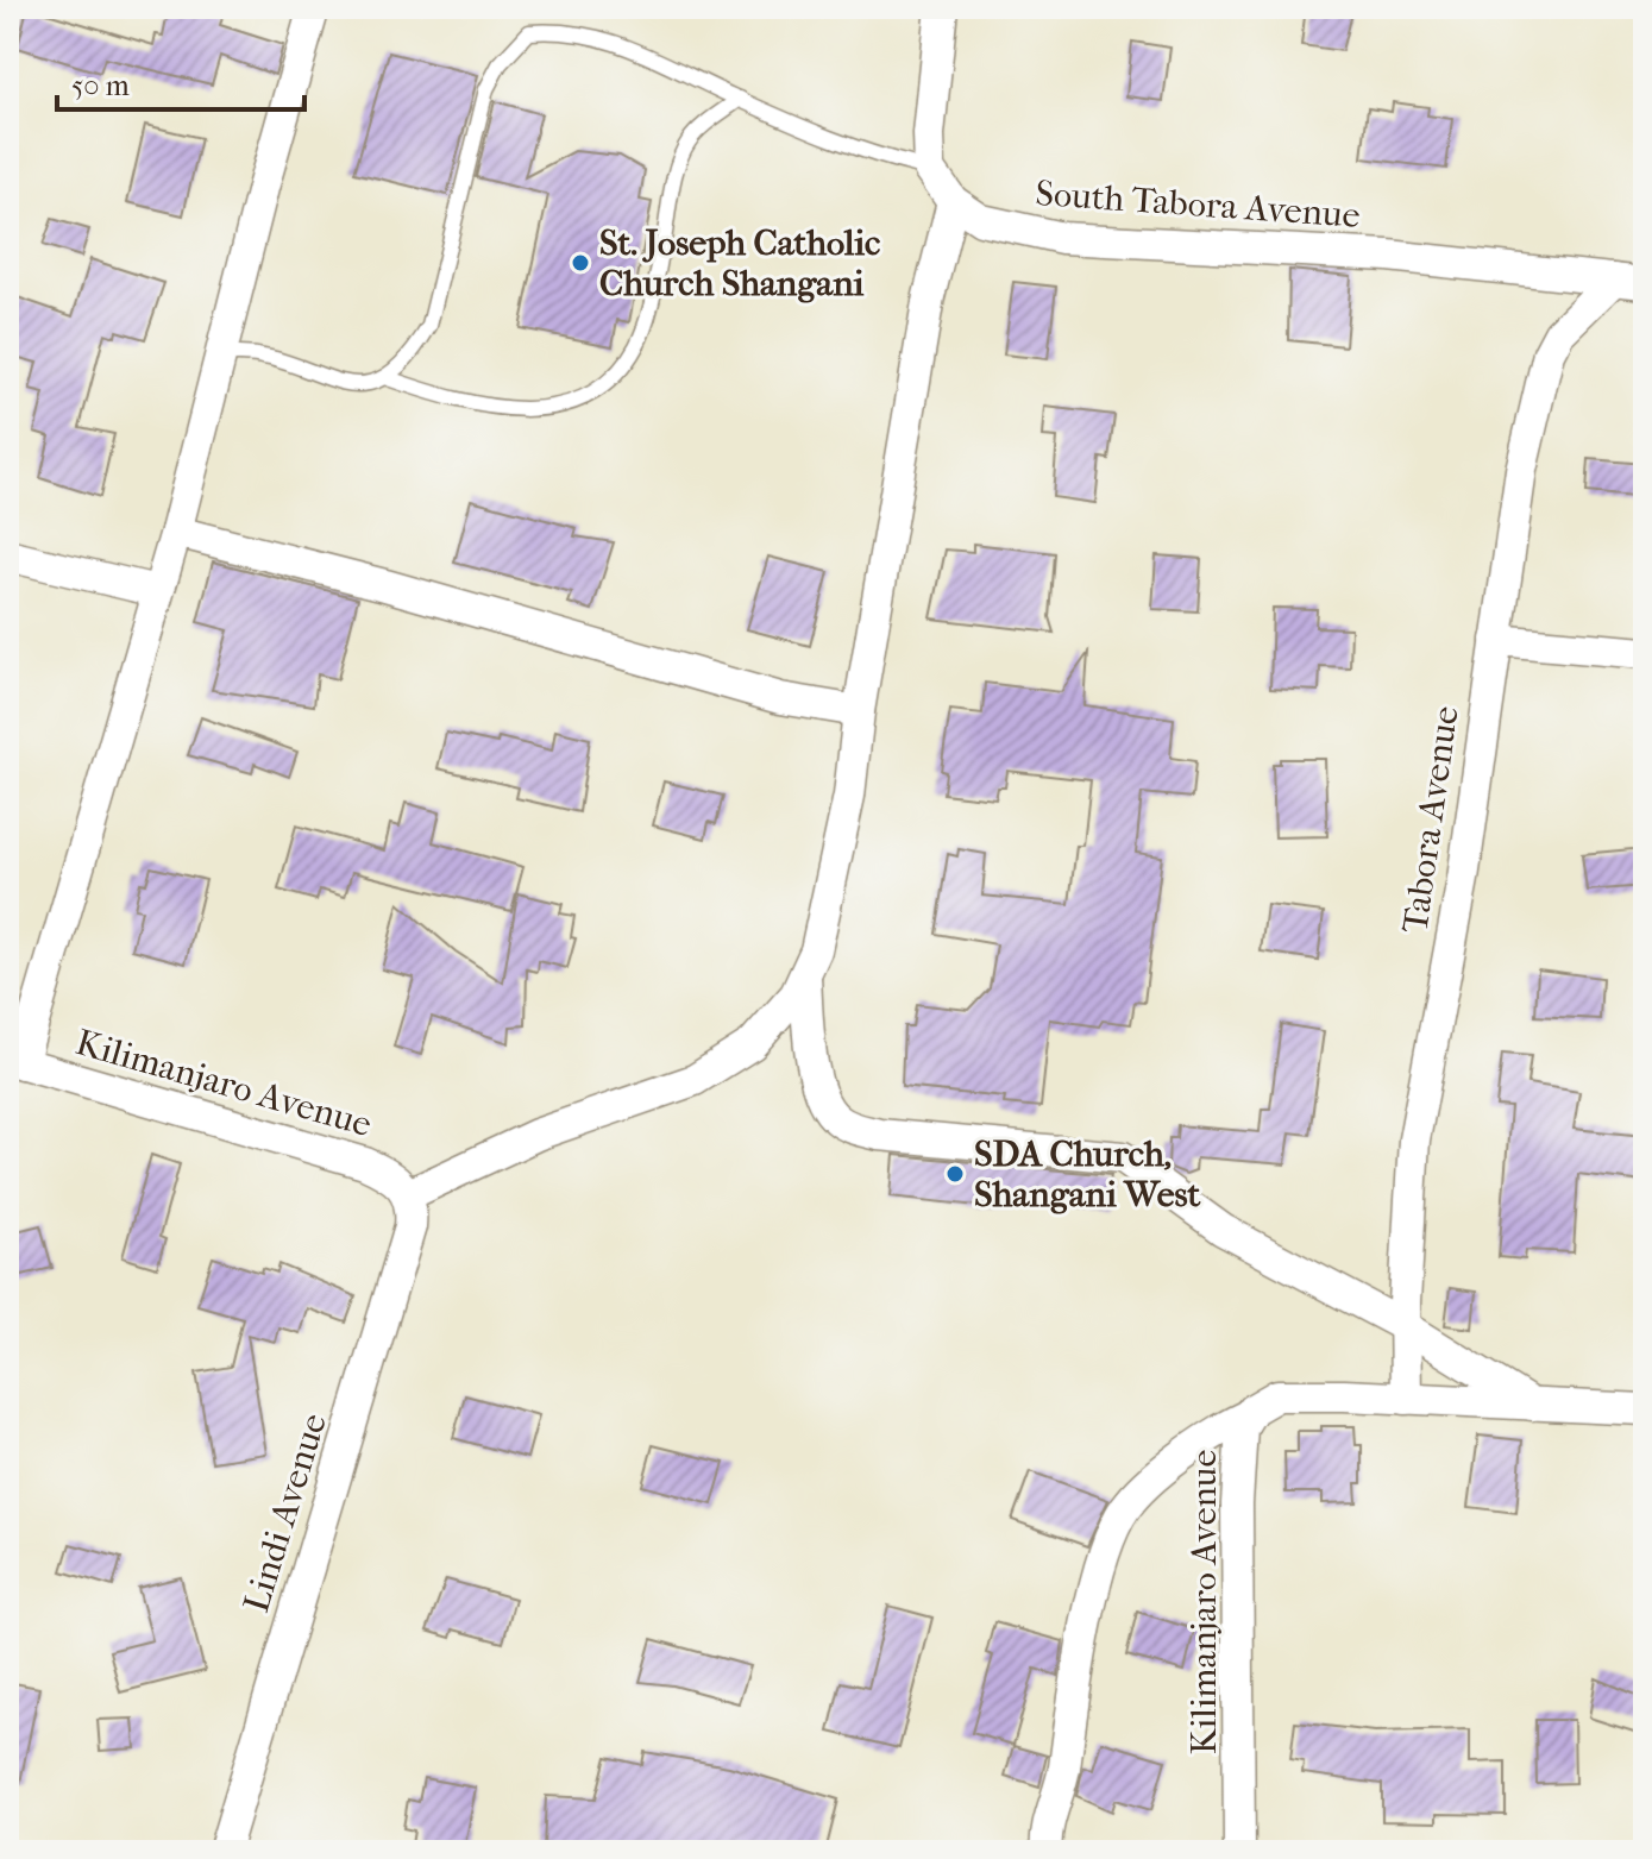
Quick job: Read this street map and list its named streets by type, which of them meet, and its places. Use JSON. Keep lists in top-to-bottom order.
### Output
{
  "streets": {
    "street": [
      "South Tabora Avenue",
      "Tabora Avenue",
      "Kilimanjaro Avenue",
      "Lindi Avenue"
    ]
  },
  "crossings": [
    ["South Tabora Avenue", "Tabora Avenue"],
    ["Tabora Avenue", "Kilimanjaro Avenue"],
    ["Kilimanjaro Avenue", "Lindi Avenue"]
  ],
  "places": ["St. Joseph Catholic Church Shangani", "SDA Church, Shangani West"],
  "scale_bar": "50 m"
}
